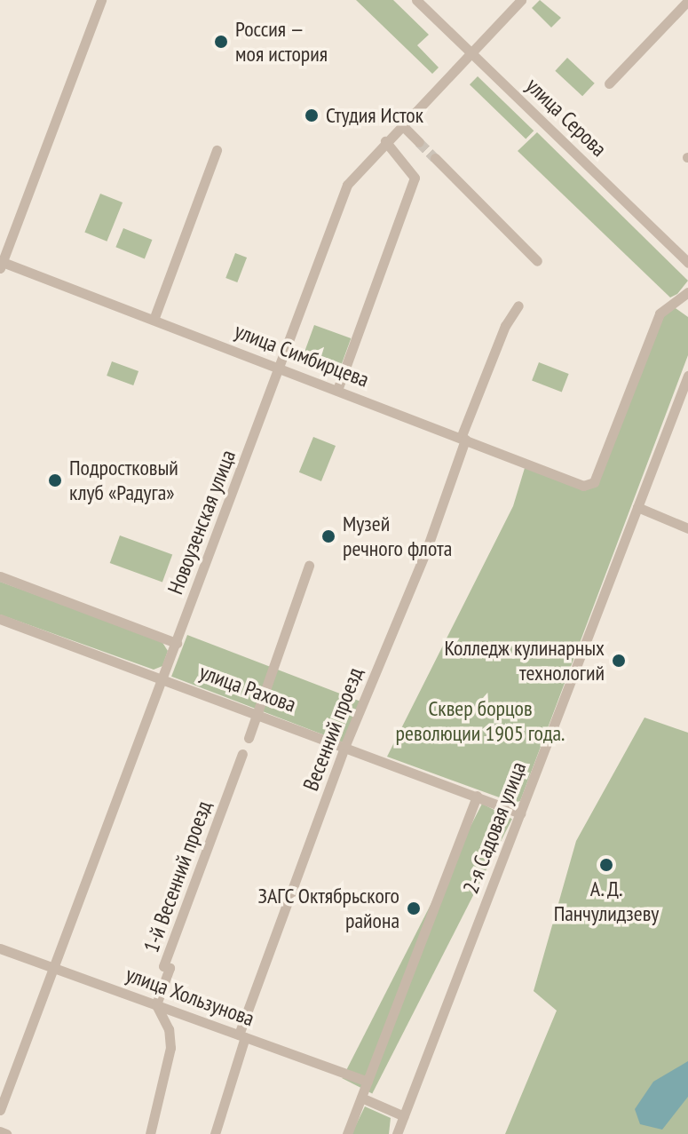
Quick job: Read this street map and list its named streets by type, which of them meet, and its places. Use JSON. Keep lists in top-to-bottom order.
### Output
{
  "streets": {
    "street": [
      "улица Серова",
      "улица Симбирцева",
      "Новоузенская улица",
      "улица Рахова",
      "Весенний проезд",
      "2-я Садовая улица",
      "1-й Весенний проезд",
      "улица Хользунова"
    ]
  },
  "crossings": [
    ["улица Серова", "Новоузенская улица"],
    ["улица Симбирцева", "Новоузенская улица"],
    ["улица Симбирцева", "Весенний проезд"],
    ["Новоузенская улица", "улица Рахова"],
    ["Новоузенская улица", "улица Хользунова"],
    ["улица Рахова", "Весенний проезд"],
    ["улица Рахова", "2-я Садовая улица"],
    ["Весенний проезд", "улица Хользунова"],
    ["2-я Садовая улица", "улица Хользунова"],
    ["1-й Весенний проезд", "улица Хользунова"]
  ],
  "parks": ["Сквер борцов революции 1905 года."],
  "places": [
    "Россия — моя история",
    "Студия Исток",
    "Подростковый клуб «Радуга»",
    "Музей речного флота",
    "Колледж кулинарных технологий",
    "А. Д. Панчулидзеву",
    "ЗАГС Октябрьского района"
  ]
}
